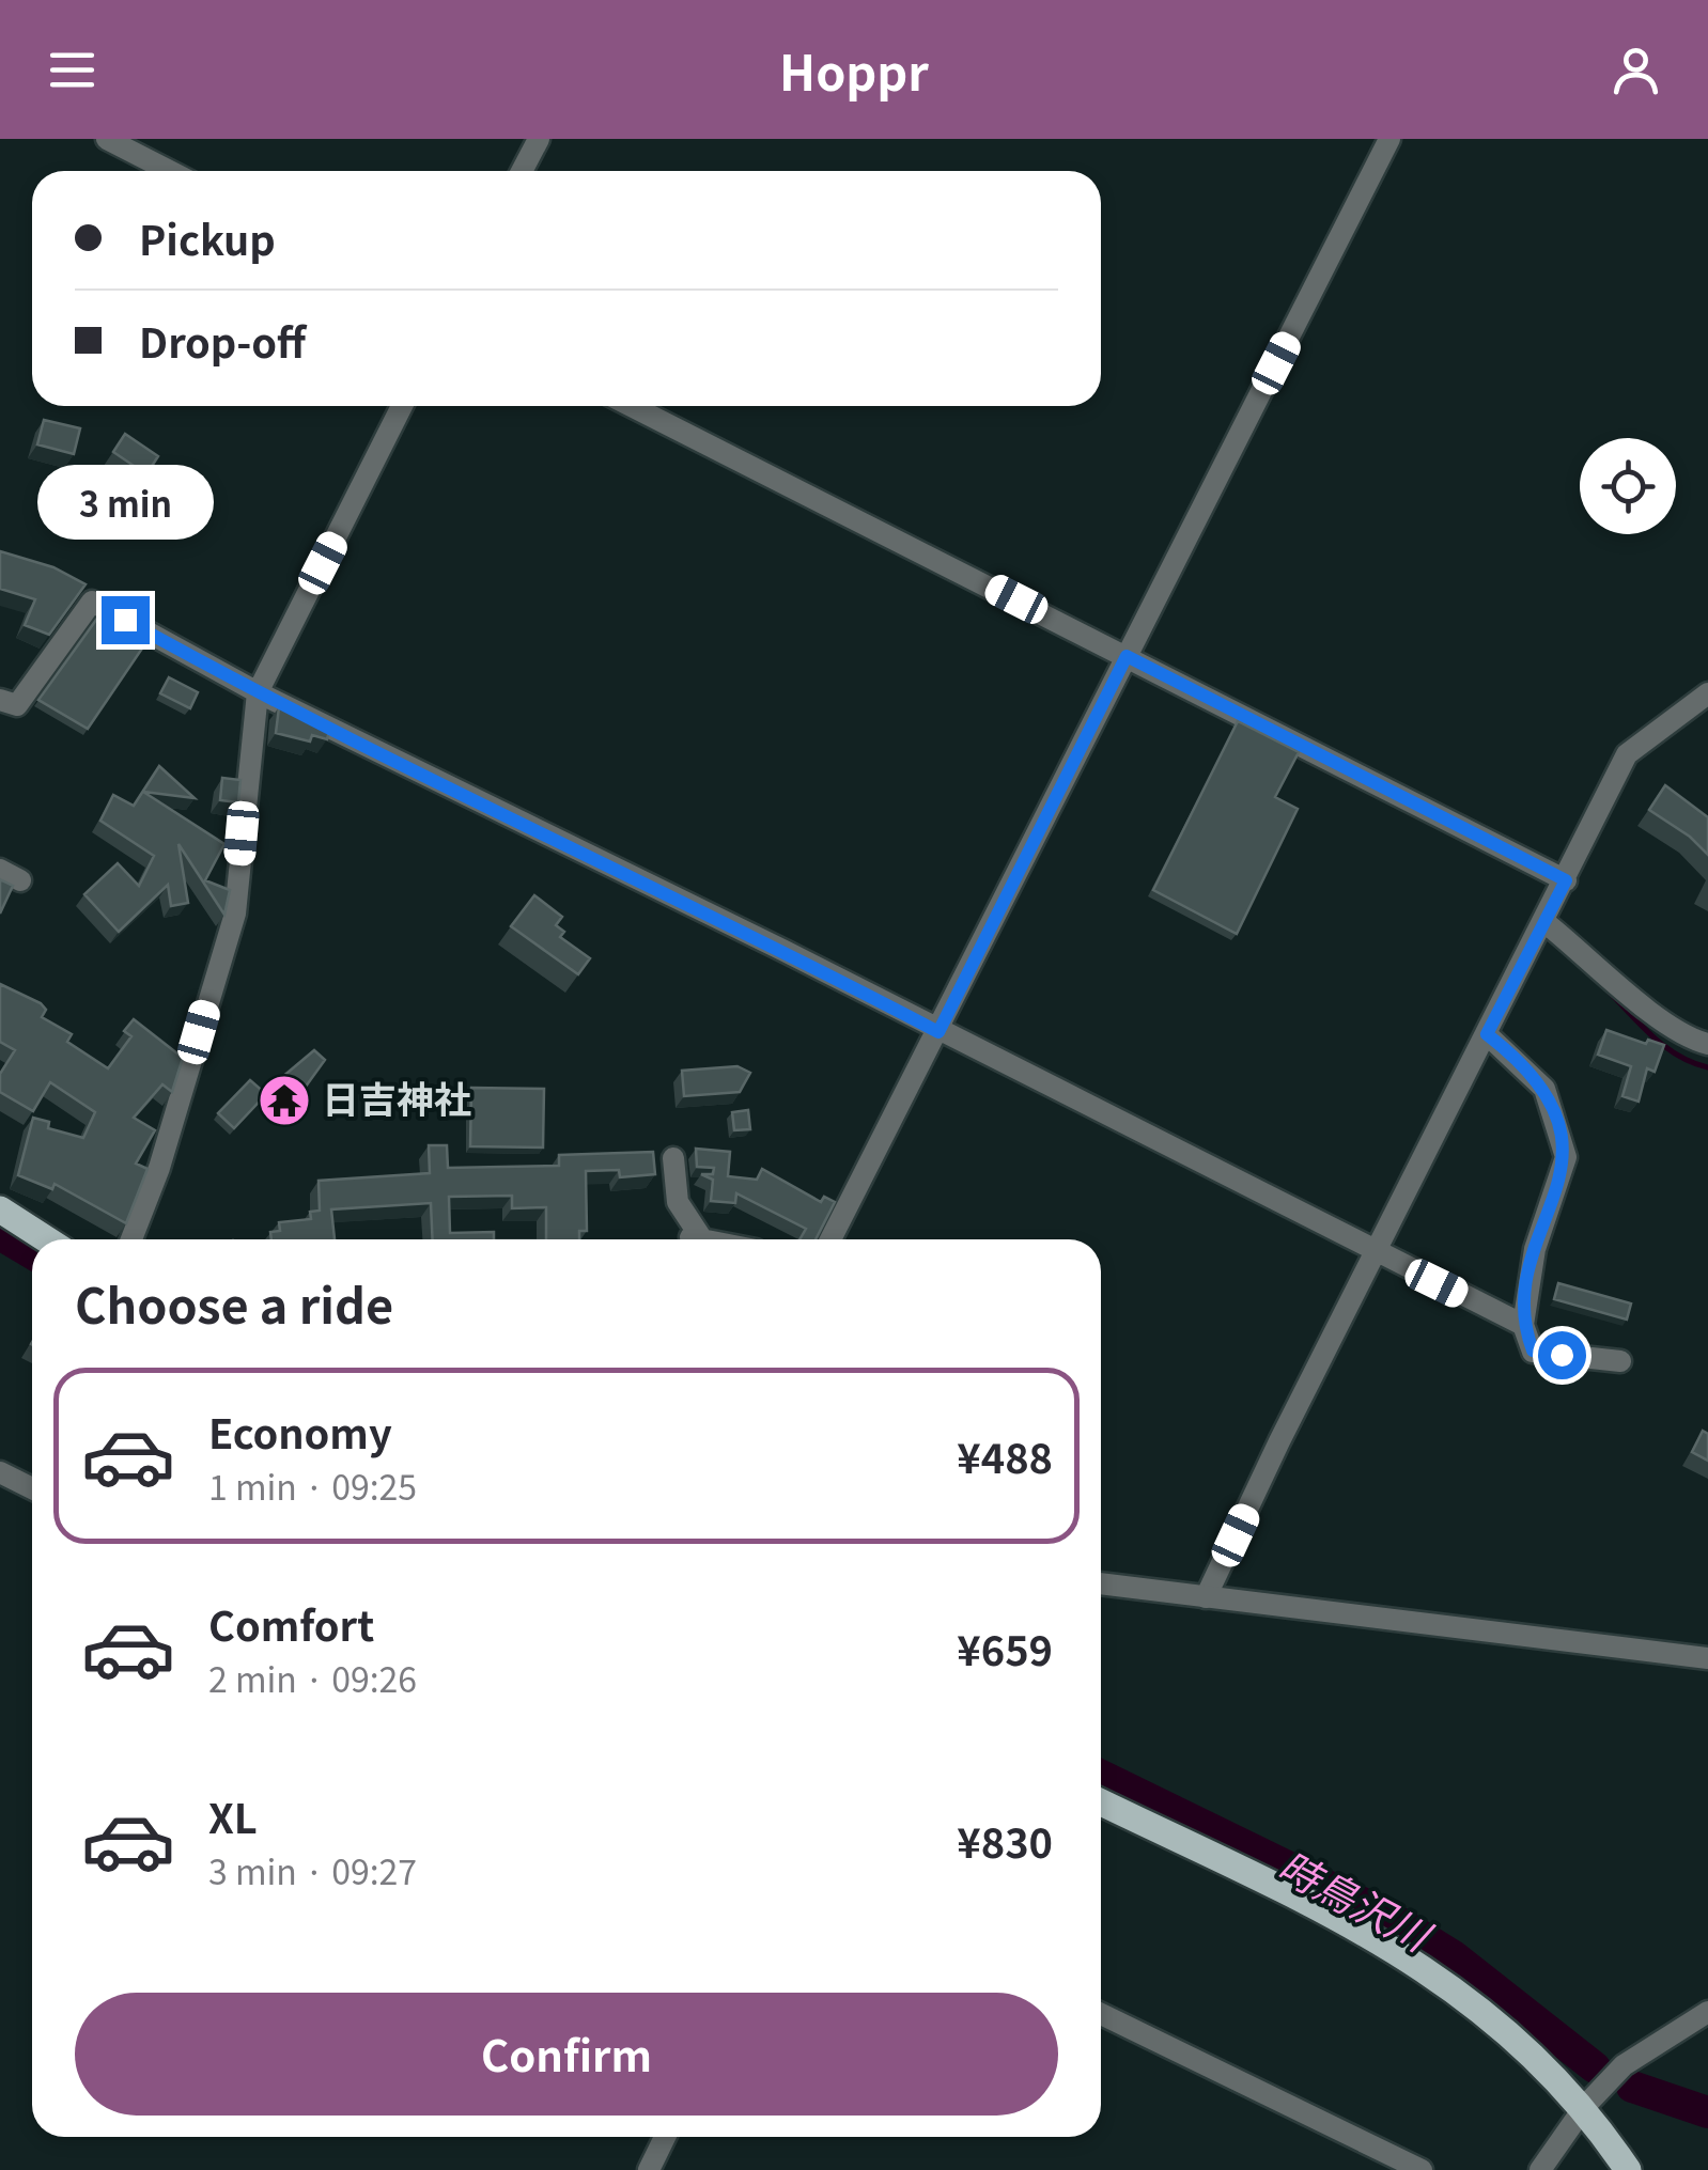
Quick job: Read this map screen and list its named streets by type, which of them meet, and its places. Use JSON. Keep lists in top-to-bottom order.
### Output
{
  "water": ["時鳥沢川"],
  "places": {
    "temple": ["日吉神社"]
  },
  "page": {
    "header": "Hoppr",
    "banner": ["Pickup", "Drop-off"],
    "bubble": "3 min",
    "heading": "Choose a ride",
    "list": [
      {
        "name": "Economy",
        "note": "1 min · 09:25",
        "value": "¥488"
      },
      {
        "name": "Comfort",
        "note": "2 min · 09:26",
        "value": "¥659"
      },
      {
        "name": "XL",
        "note": "3 min · 09:27",
        "value": "¥830"
      }
    ],
    "buttons": "Confirm"
  }
}
